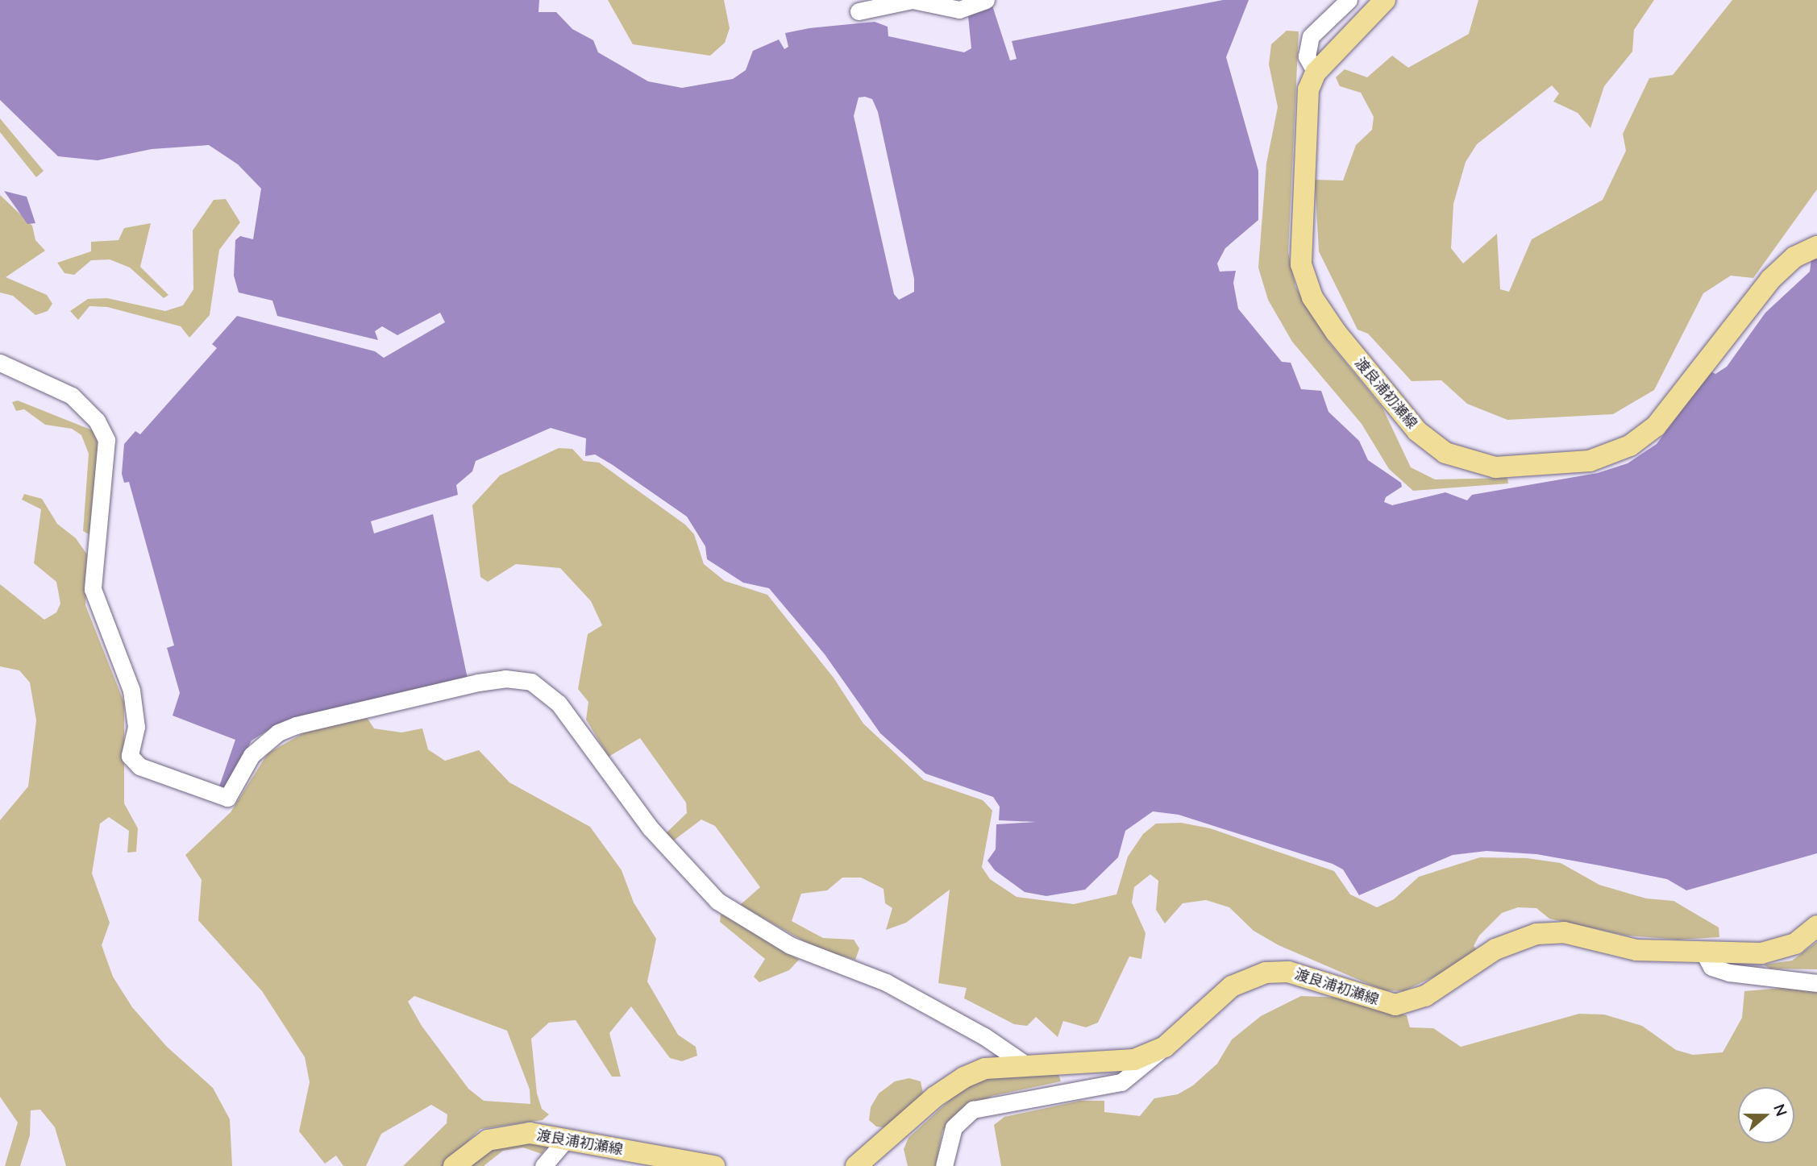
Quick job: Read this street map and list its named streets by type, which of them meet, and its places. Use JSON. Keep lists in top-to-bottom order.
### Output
{
  "streets": {
    "main road": ["渡良浦初瀬線"]
  },
  "north": "right"
}
